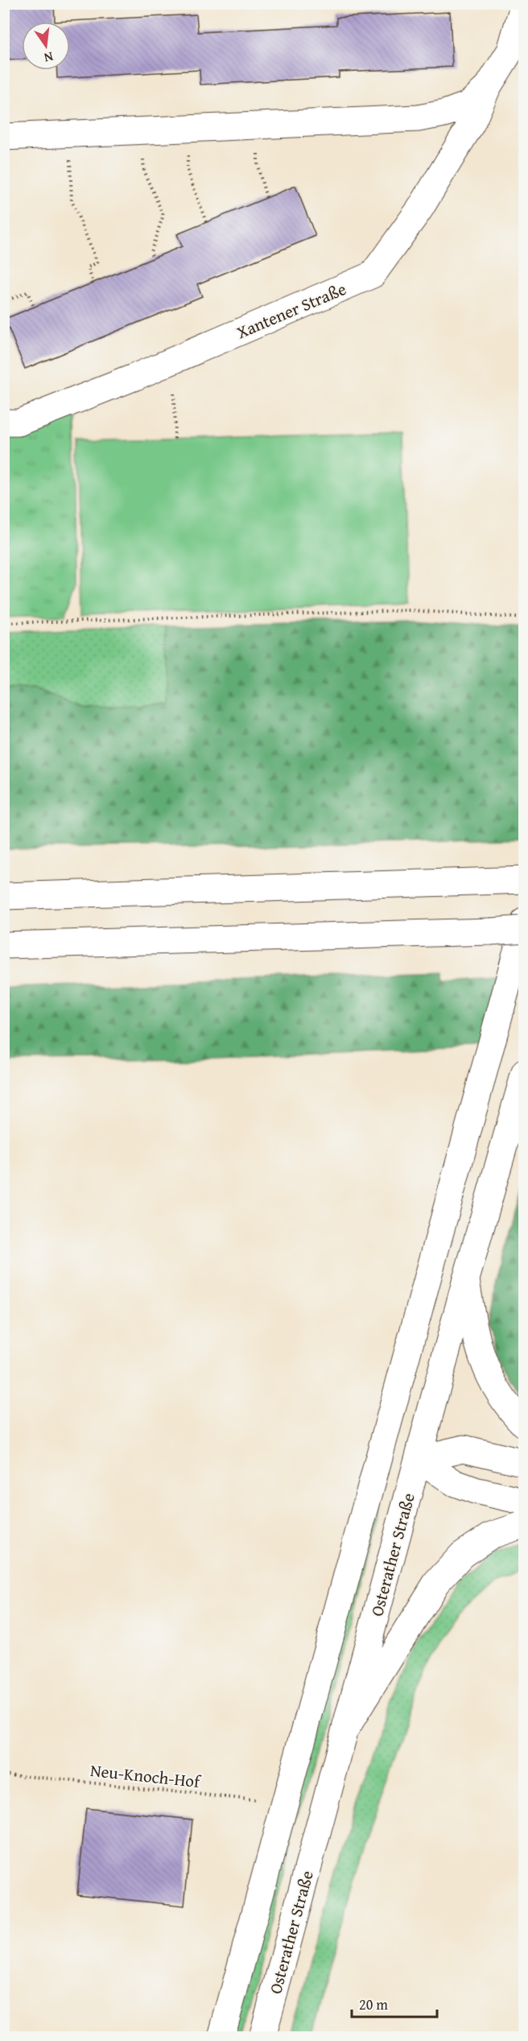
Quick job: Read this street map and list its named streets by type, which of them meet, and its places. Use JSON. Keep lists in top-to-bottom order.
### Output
{
  "streets": {
    "main road": ["Xantener Straße", "Osterather Straße"],
    "path": ["Neu-Knoch-Hof"]
  },
  "scale_bar": "20 m",
  "north": "bottom"
}
